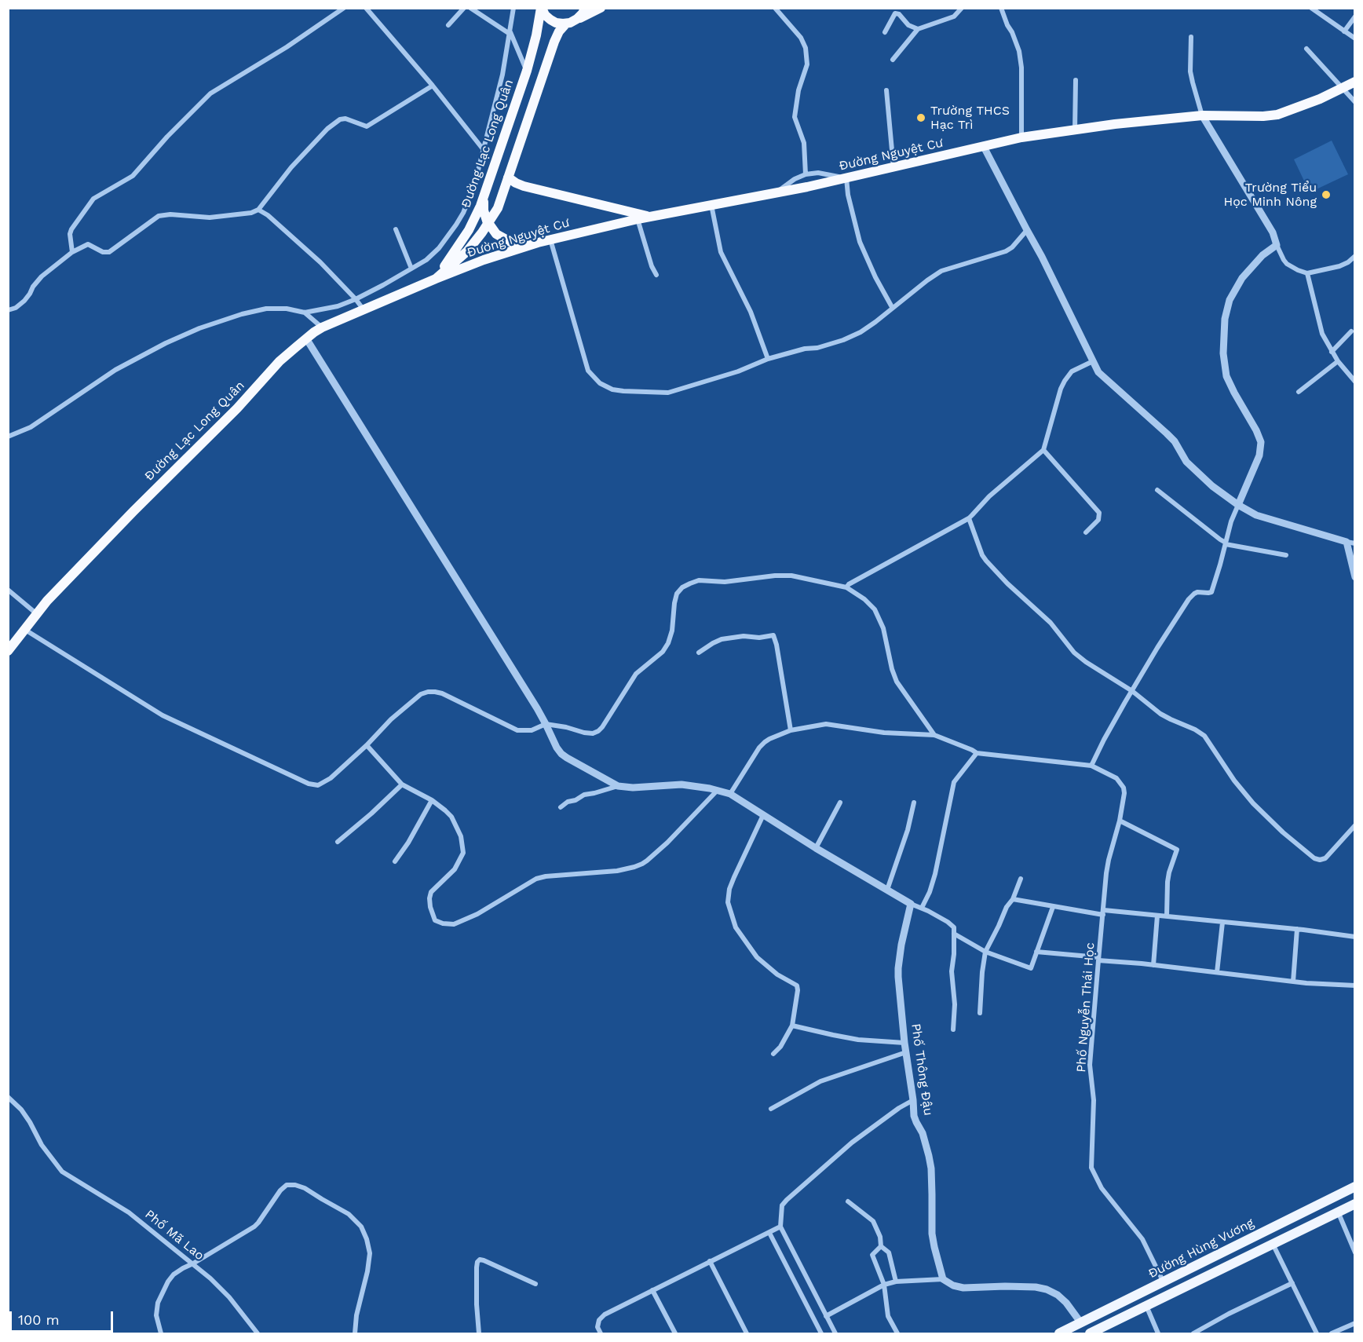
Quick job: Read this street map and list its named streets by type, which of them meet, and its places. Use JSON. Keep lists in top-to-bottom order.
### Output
{
  "streets": {
    "highway": ["Đường Lạc Long Quân", "Đường Nguyệt Cư"],
    "main road": ["Đường Hùng Vương"],
    "street": ["Phố Nguyễn Thái Học", "Phố Thông Đậu", "Phố Mã Lao"]
  },
  "crossings": [
    ["Đường Lạc Long Quân", "Đường Nguyệt Cư"],
    ["Phố Nguyễn Thái Học", "Đường Hùng Vương"]
  ],
  "places": ["Trường THCS Hạc Trì", "Trường Tiểu Học Minh Nông"],
  "scale_bar": "100 m"
}
